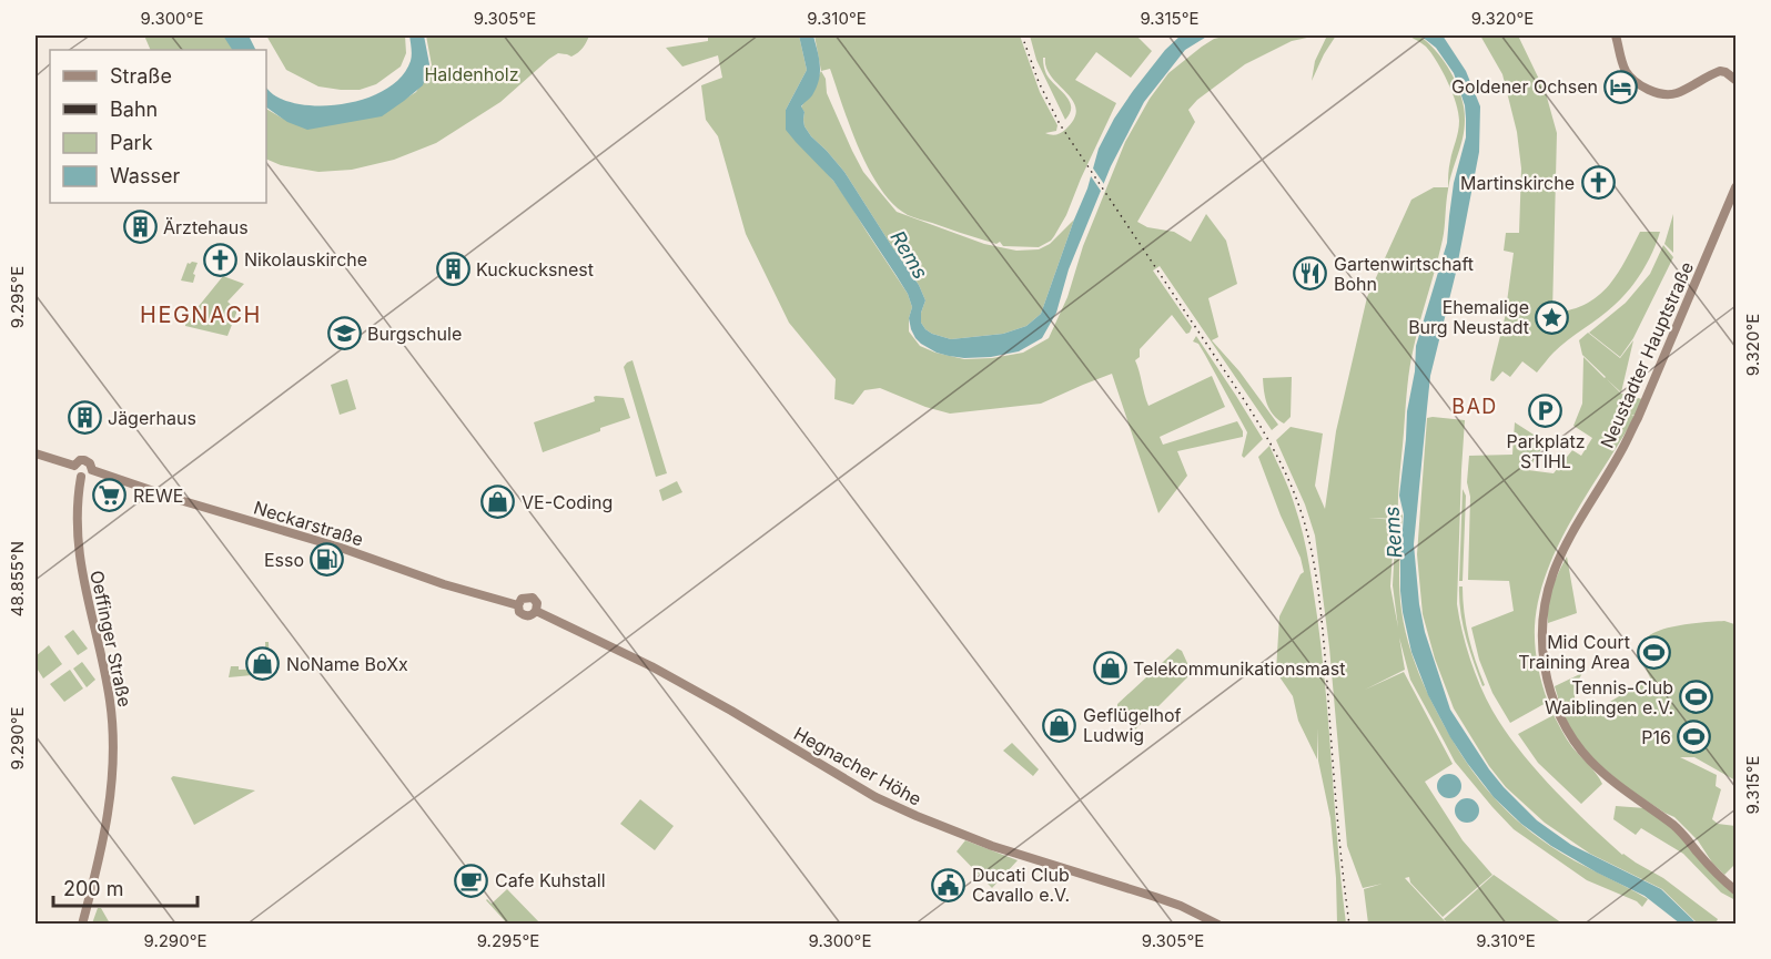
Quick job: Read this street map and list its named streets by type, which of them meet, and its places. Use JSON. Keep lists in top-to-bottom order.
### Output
{
  "streets": {
    "main road": [
      "Neustadter Hauptstraße",
      "Neckarstraße",
      "Oeffinger Straße",
      "Hegnacher Höhe"
    ]
  },
  "crossings": [
    ["Neckarstraße", "Oeffinger Straße"],
    ["Neckarstraße", "Hegnacher Höhe"]
  ],
  "districts": ["HEGNACH", "BAD"],
  "water": ["Rems"],
  "parks": ["Haldenholz"],
  "places": {
    "hotel": ["Goldener Ochsen"],
    "church": ["Martinskirche", "Nikolauskirche"],
    "building": ["Ärztehaus", "Kuckucksnest", "Jägerhaus"],
    "restaurant": ["Gartenwirtschaft Bohn"],
    "place": ["Ehemalige Burg Neustadt"],
    "school or university": ["Burgschule"],
    "parking": ["Parkplatz STIHL"],
    "supermarket": ["REWE"],
    "shop": [
      "VE-Coding",
      "NoName BoXx",
      "Telekommunikationsmast",
      "Geflügelhof Ludwig"
    ],
    "fuel station": ["Esso"],
    "sports": ["Mid Court Training Area", "Tennis-Club Waiblingen e.V.", "P16"],
    "cafe": ["Cafe Kuhstall"],
    "public building": ["Ducati Club Cavallo e.V."]
  },
  "legend": [
    "Straße",
    "Bahn",
    "Park",
    "Wasser"
  ],
  "scale_bar": "200 m",
  "coordinates": [
    "9.300°E",
    "9.305°E",
    "9.310°E",
    "9.315°E",
    "9.320°E",
    "9.295°E",
    "48.855°N",
    "9.290°E"
  ]
}
